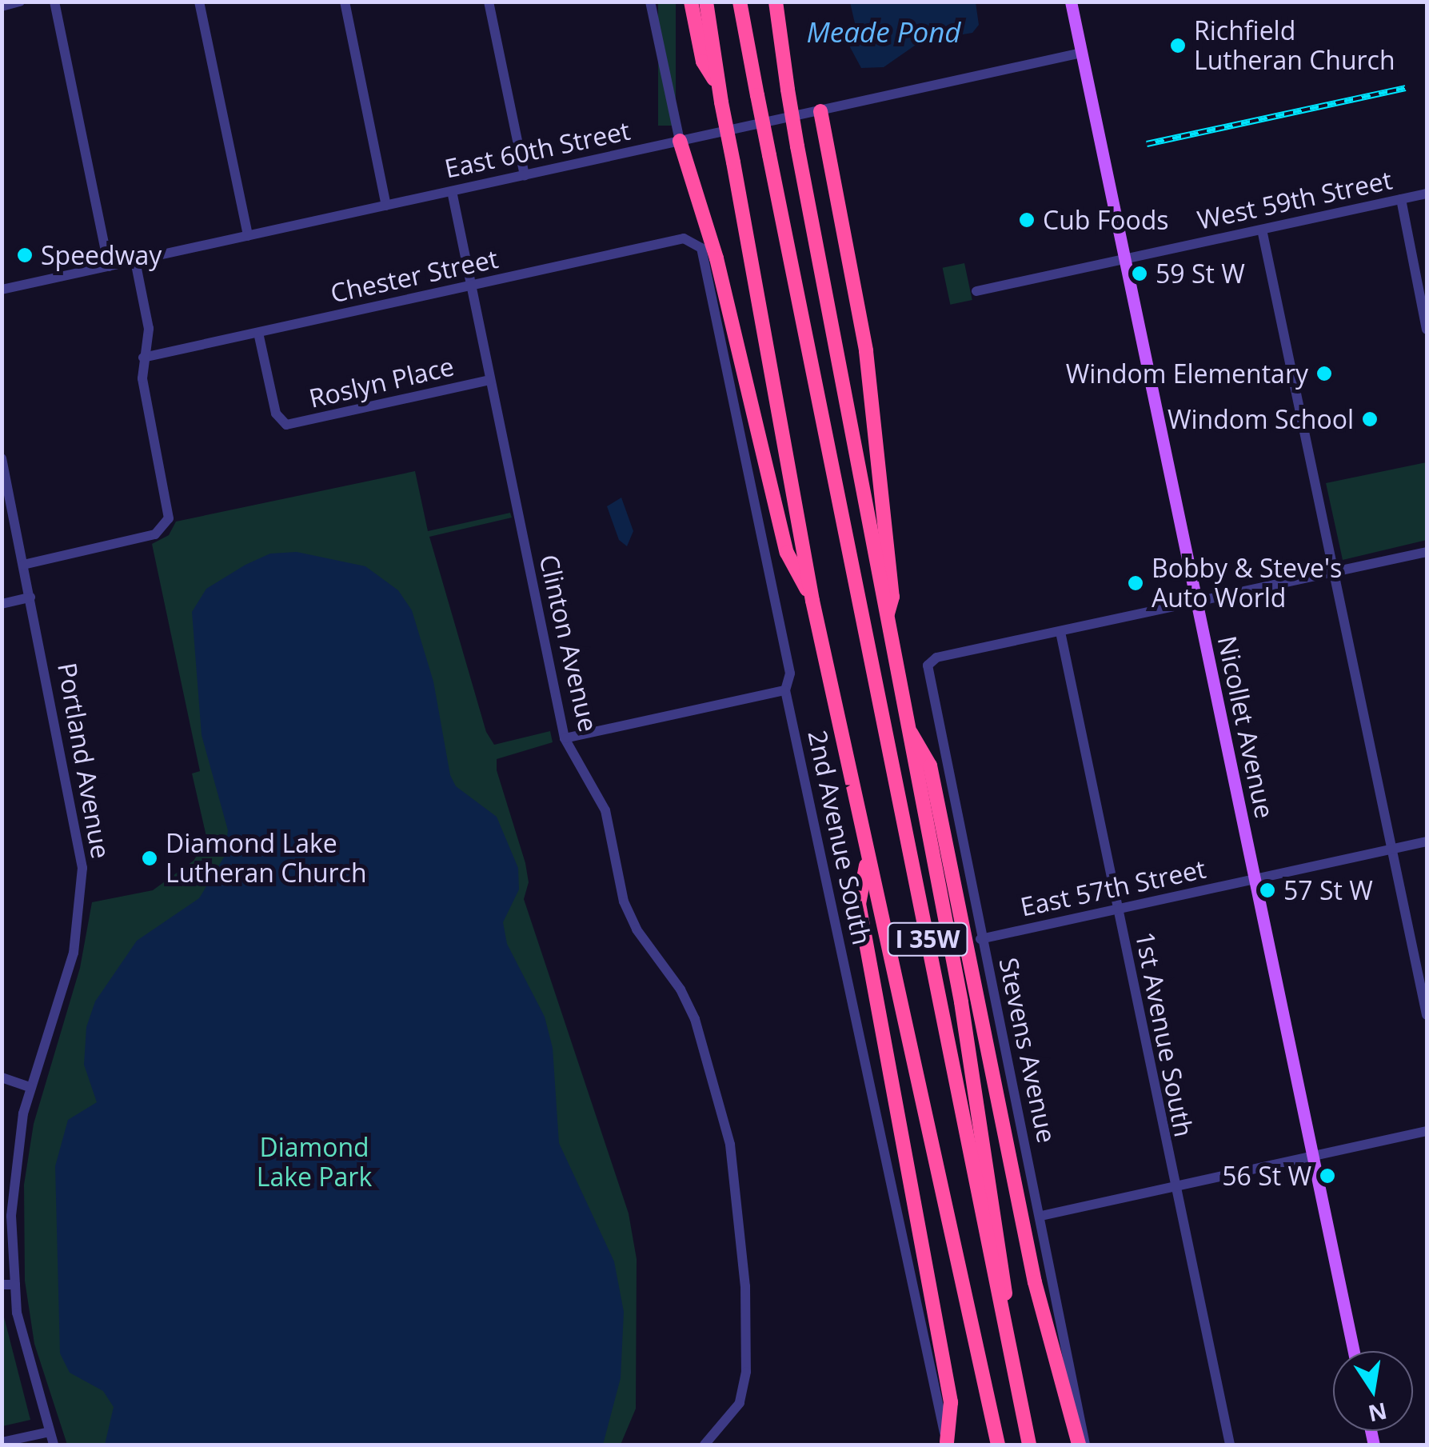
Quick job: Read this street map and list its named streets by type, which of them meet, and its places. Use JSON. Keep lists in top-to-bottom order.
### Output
{
  "streets": {
    "highway": ["I 35W"],
    "main road": ["Nicollet Avenue"],
    "street": [
      "East 60th Street",
      "West 59th Street",
      "Chester Street",
      "Roslyn Place",
      "Clinton Avenue",
      "Portland Avenue",
      "2nd Avenue South",
      "East 57th Street",
      "1st Avenue South",
      "Stevens Avenue"
    ]
  },
  "crossings": [
    ["East 60th Street", "Clinton Avenue"],
    ["East 60th Street", "Nicollet Avenue"],
    ["West 59th Street", "Nicollet Avenue"],
    ["Chester Street", "Roslyn Place"],
    ["Chester Street", "Clinton Avenue"],
    ["Chester Street", "2nd Avenue South"],
    ["Roslyn Place", "Clinton Avenue"],
    ["Nicollet Avenue", "East 57th Street"],
    ["East 57th Street", "1st Avenue South"],
    ["East 57th Street", "Stevens Avenue"],
    ["1st Avenue South", "Stevens Avenue"]
  ],
  "water": ["Meade Pond"],
  "parks": ["Diamond Lake Park"],
  "places": [
    "Richfield Lutheran Church",
    "Cub Foods",
    "Speedway",
    "59 St W",
    "Windom Elementary",
    "Windom School",
    "Bobby & Steve's Auto World",
    "Diamond Lake Lutheran Church",
    "57 St W",
    "56 St W"
  ],
  "north": "bottom"
}
